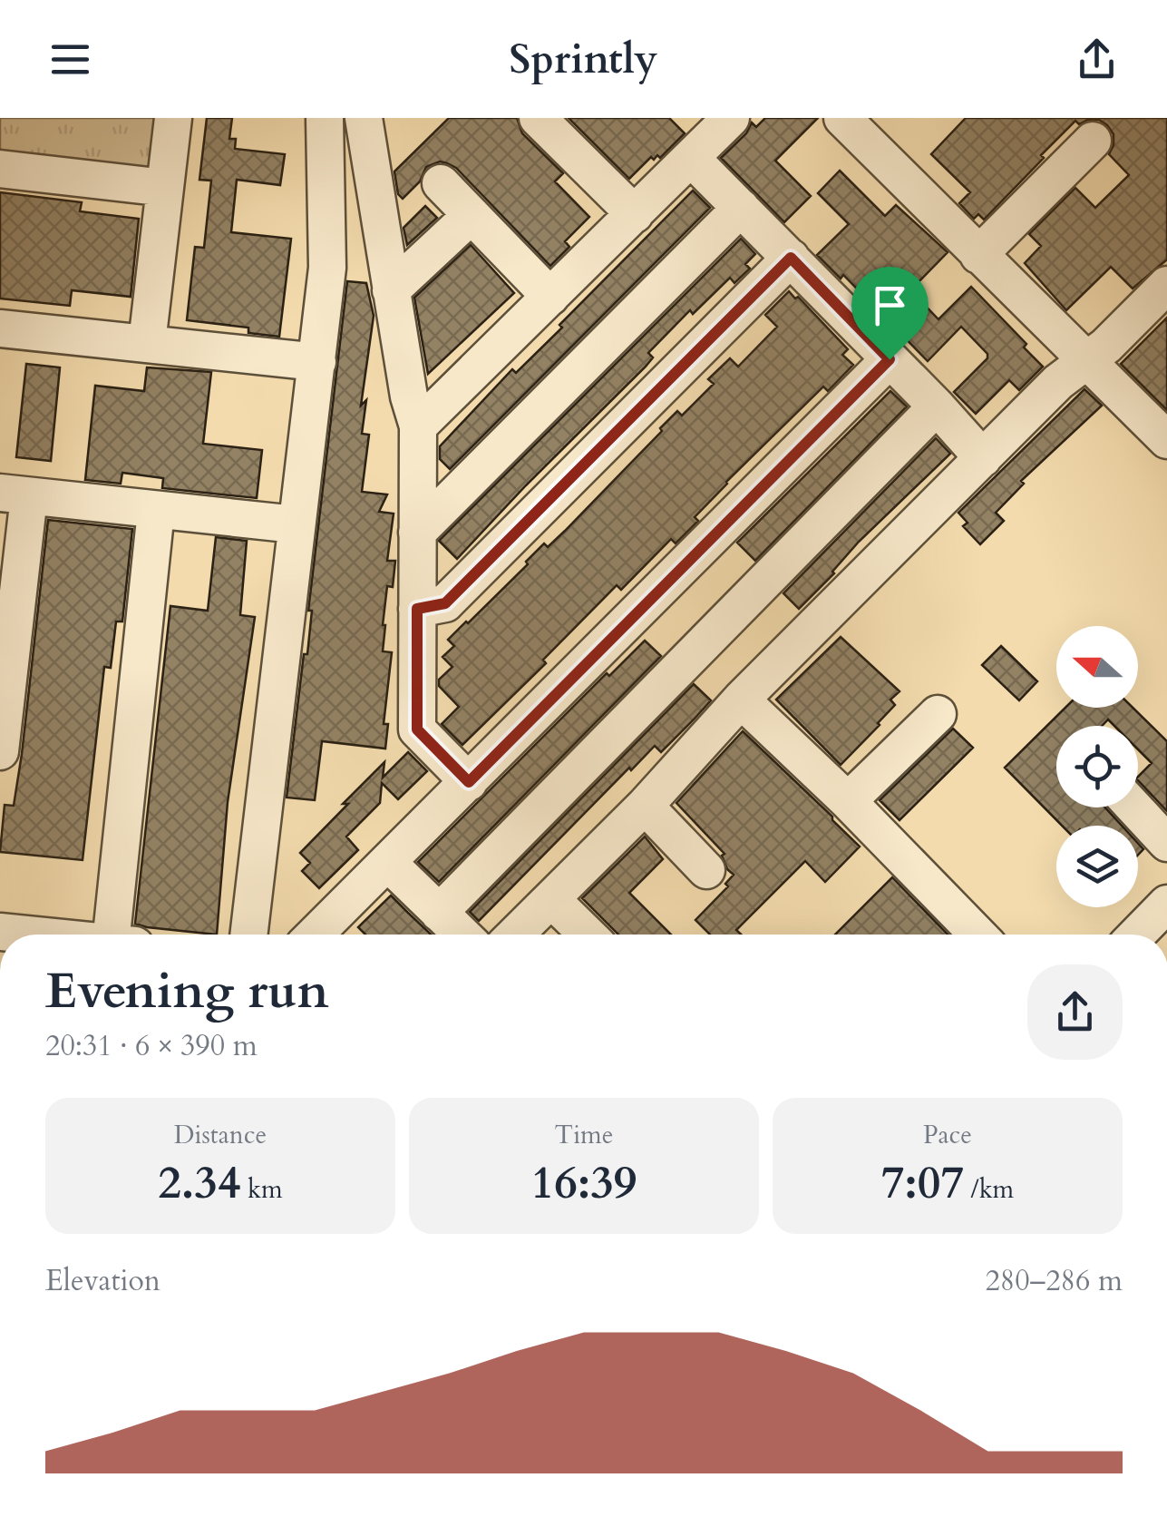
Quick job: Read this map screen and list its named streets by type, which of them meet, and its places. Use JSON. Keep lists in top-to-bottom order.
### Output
{
  "north": "left",
  "page": {
    "header": "Sprintly",
    "heading": ["Evening run", "20:31 · 6 × 390 m"],
    "stats": [
      ["Distance", "2.34 km"],
      ["Time", "16:39"],
      ["Pace", "7:07 /km"]
    ],
    "chart": ["Elevation", "280–286 m"]
  }
}
